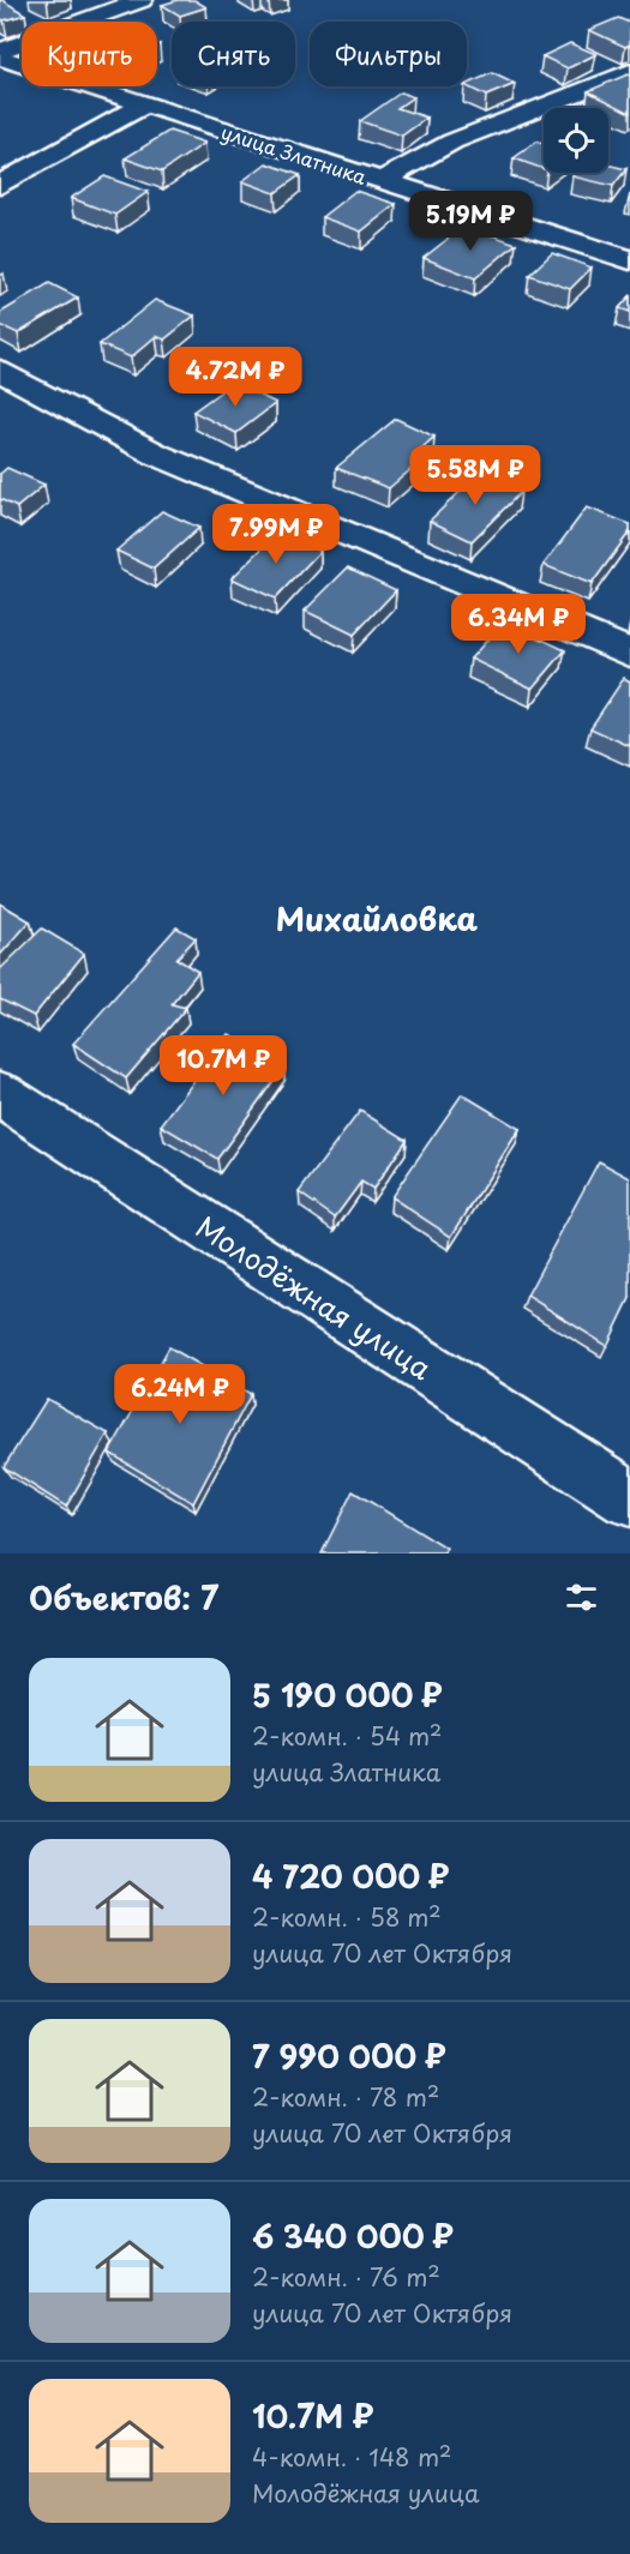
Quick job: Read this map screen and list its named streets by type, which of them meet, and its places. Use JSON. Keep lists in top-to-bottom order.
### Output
{
  "streets": {
    "street": ["улица Златника", "Молодёжная улица"]
  },
  "districts": ["Михайловка"],
  "page": {
    "chip": ["Купить", "Снять", "Фильтры"],
    "price": [
      "5.19M ₽",
      "4.72M ₽",
      "5.58M ₽",
      "7.99M ₽",
      "6.34M ₽",
      "10.7M ₽",
      "6.24M ₽"
    ],
    "heading": "Объектов: 7",
    "list": [
      {
        "name": "5 190 000 ₽",
        "note": "2-комн. · 54 m² · улица Златника"
      },
      {
        "name": "4 720 000 ₽",
        "note": "2-комн. · 58 m² · улица 70 лет Октября"
      },
      {
        "name": "7 990 000 ₽",
        "note": "2-комн. · 78 m² · улица 70 лет Октября"
      },
      {
        "name": "6 340 000 ₽",
        "note": "2-комн. · 76 m² · улица 70 лет Октября"
      },
      {
        "name": "10.7M ₽",
        "note": "4-комн. · 148 m² · Молодёжная улица"
      }
    ]
  }
}
